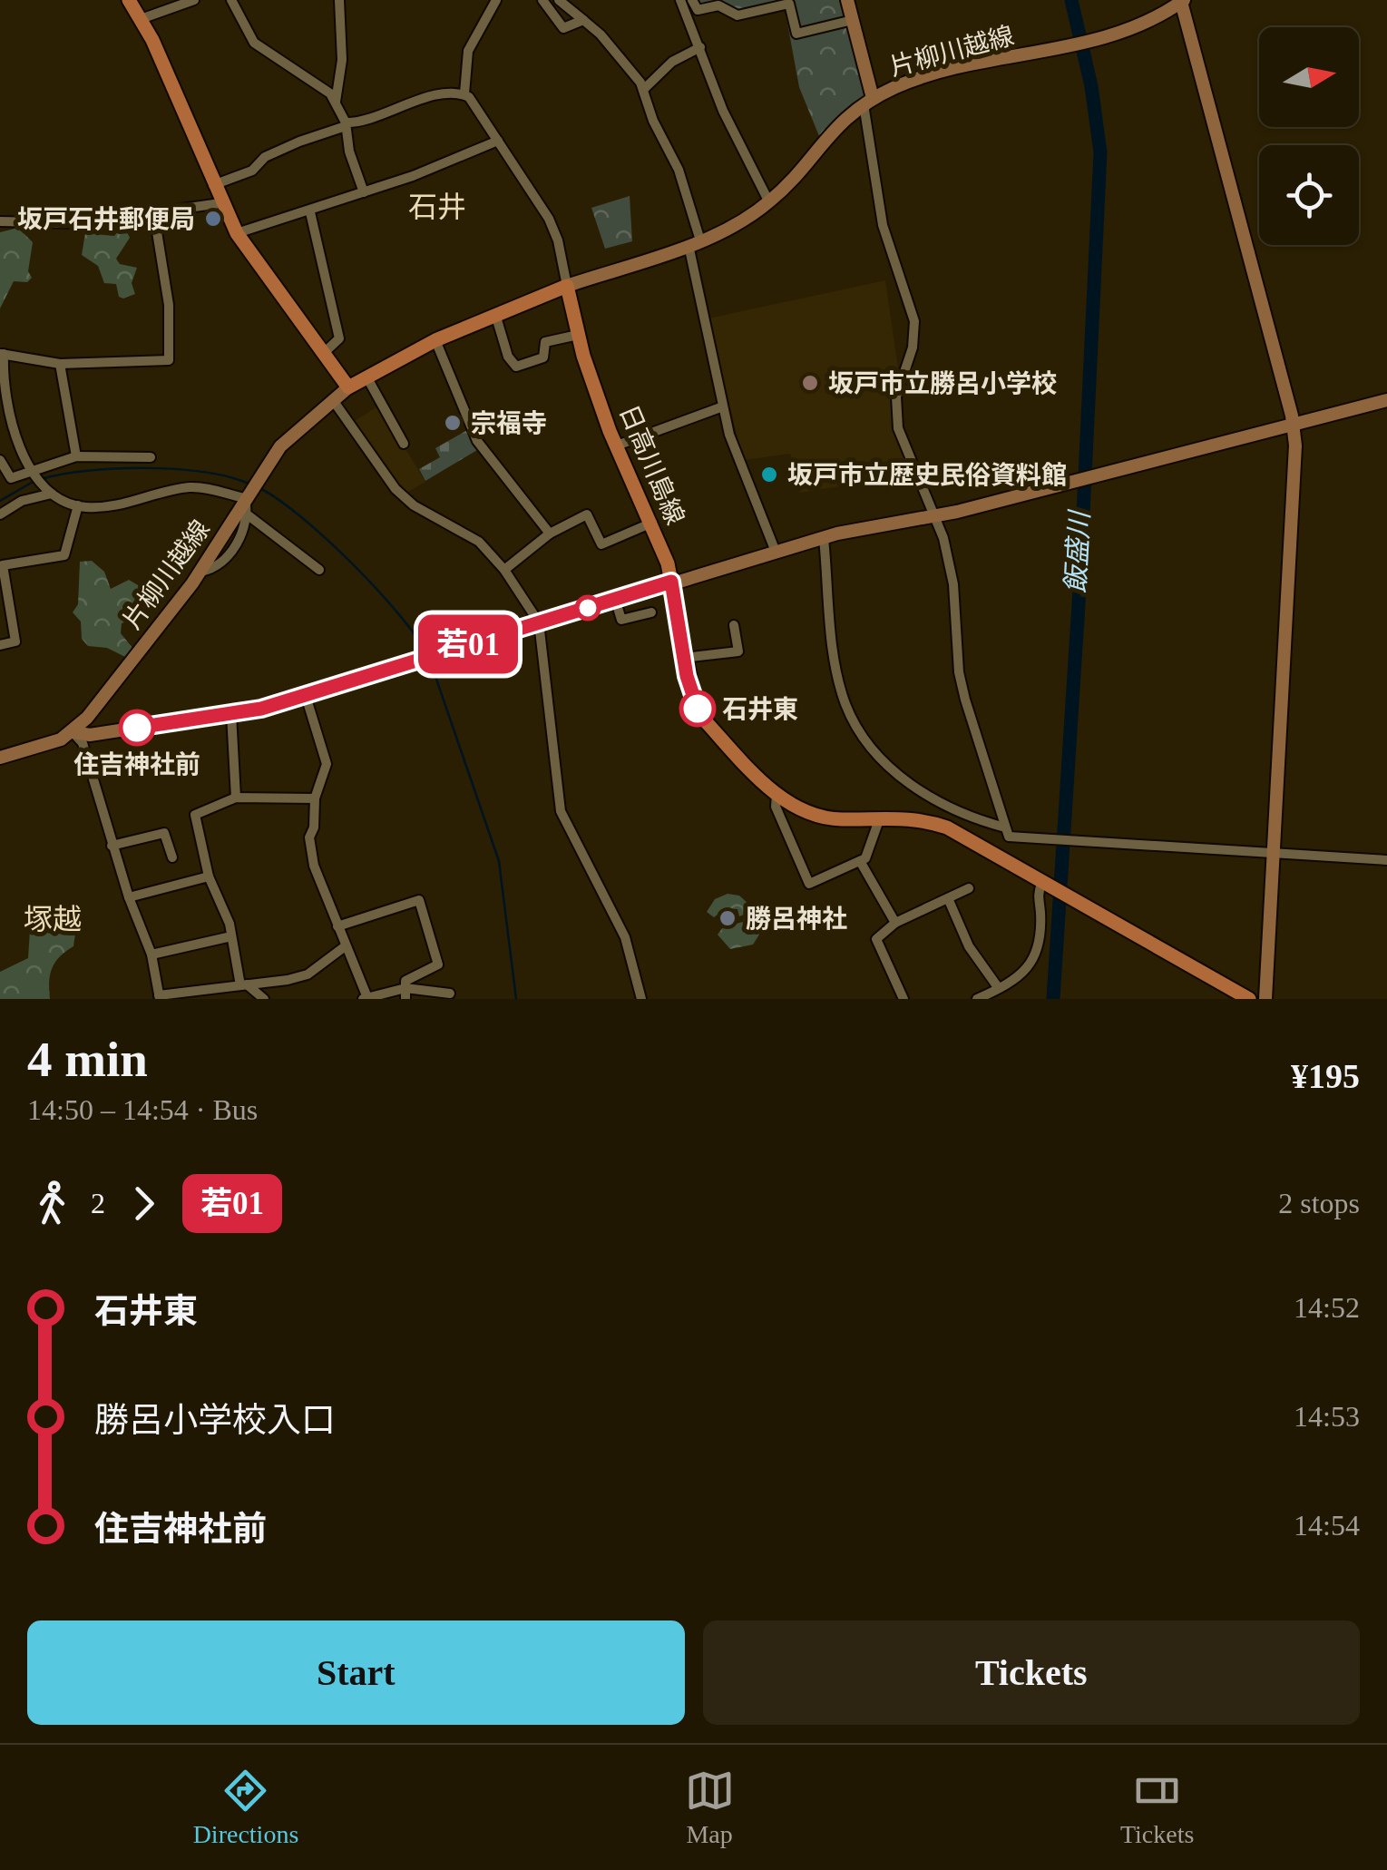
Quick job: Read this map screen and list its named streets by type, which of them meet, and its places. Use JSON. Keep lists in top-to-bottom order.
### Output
{
  "streets": {
    "main road": ["日高川島線"],
    "street": ["片柳川越線"]
  },
  "crossings": [
    ["片柳川越線", "日高川島線"]
  ],
  "districts": ["石井", "塚越"],
  "water": ["飯盛川"],
  "places": [
    "坂戸石井郵便局",
    "坂戸市立勝呂小学校",
    "宗福寺",
    "坂戸市立歴史民俗資料館",
    "石井東",
    "住吉神社前",
    "勝呂神社"
  ],
  "lines": ["bus line 若01"],
  "north": "right",
  "page": {
    "on_map": "若01",
    "heading": ["4 min", "14:50 – 14:54 · Bus", "¥195"],
    "legs": ["2", "若01", "2 stops"],
    "list": [
      {
        "name": "石井東",
        "value": "14:52"
      },
      {
        "name": "勝呂小学校入口",
        "value": "14:53"
      },
      {
        "name": "住吉神社前",
        "value": "14:54"
      }
    ],
    "buttons": ["Start", "Tickets"],
    "tabs": ["Directions", "Map", "Tickets"]
  }
}
